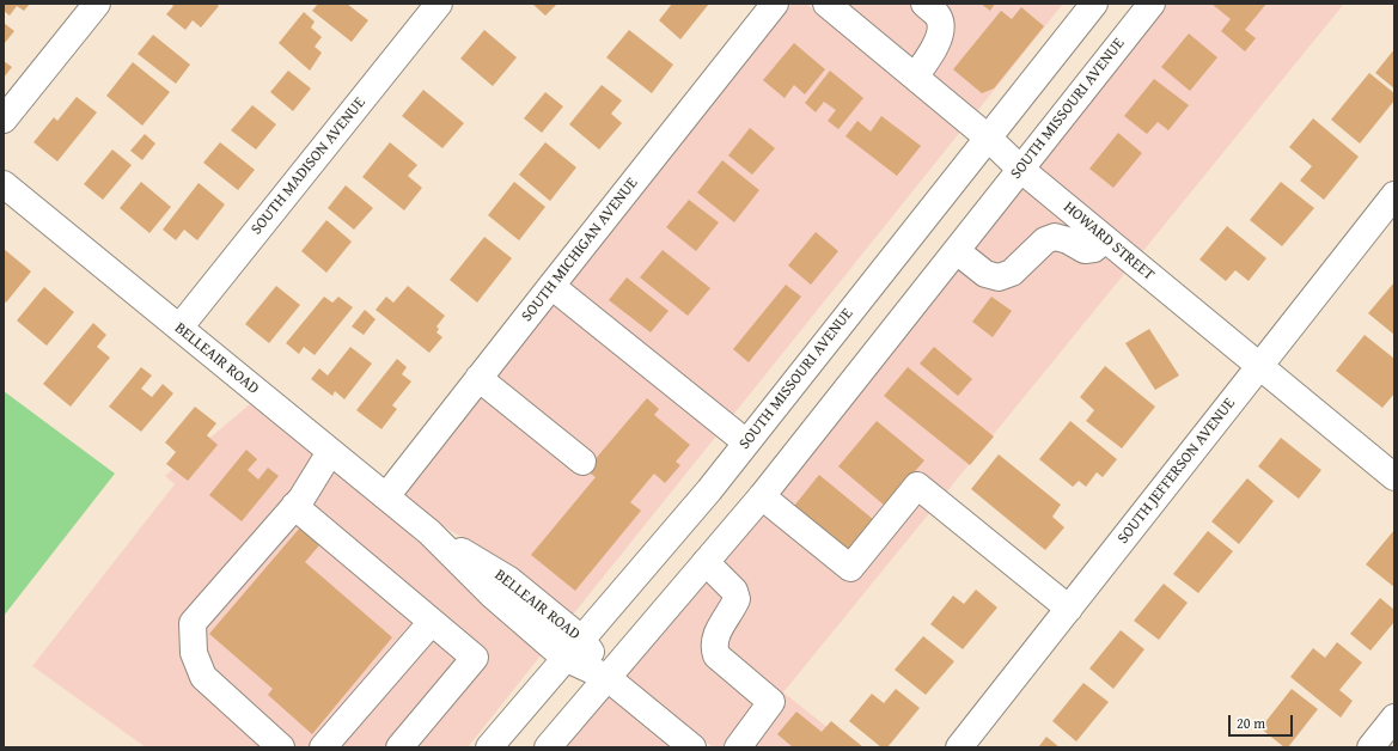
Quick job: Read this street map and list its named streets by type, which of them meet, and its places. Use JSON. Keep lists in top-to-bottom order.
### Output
{
  "streets": {
    "main road": [
      "SOUTH MISSOURI AVENUE",
      "SOUTH MADISON AVENUE",
      "HOWARD STREET",
      "SOUTH MICHIGAN AVENUE",
      "BELLEAIR ROAD",
      "SOUTH JEFFERSON AVENUE"
    ]
  },
  "crossings": [
    ["SOUTH MISSOURI AVENUE", "HOWARD STREET"],
    ["SOUTH MISSOURI AVENUE", "BELLEAIR ROAD"],
    ["SOUTH MADISON AVENUE", "BELLEAIR ROAD"],
    ["HOWARD STREET", "SOUTH JEFFERSON AVENUE"],
    ["SOUTH MICHIGAN AVENUE", "BELLEAIR ROAD"]
  ],
  "scale_bar": "20 m"
}
